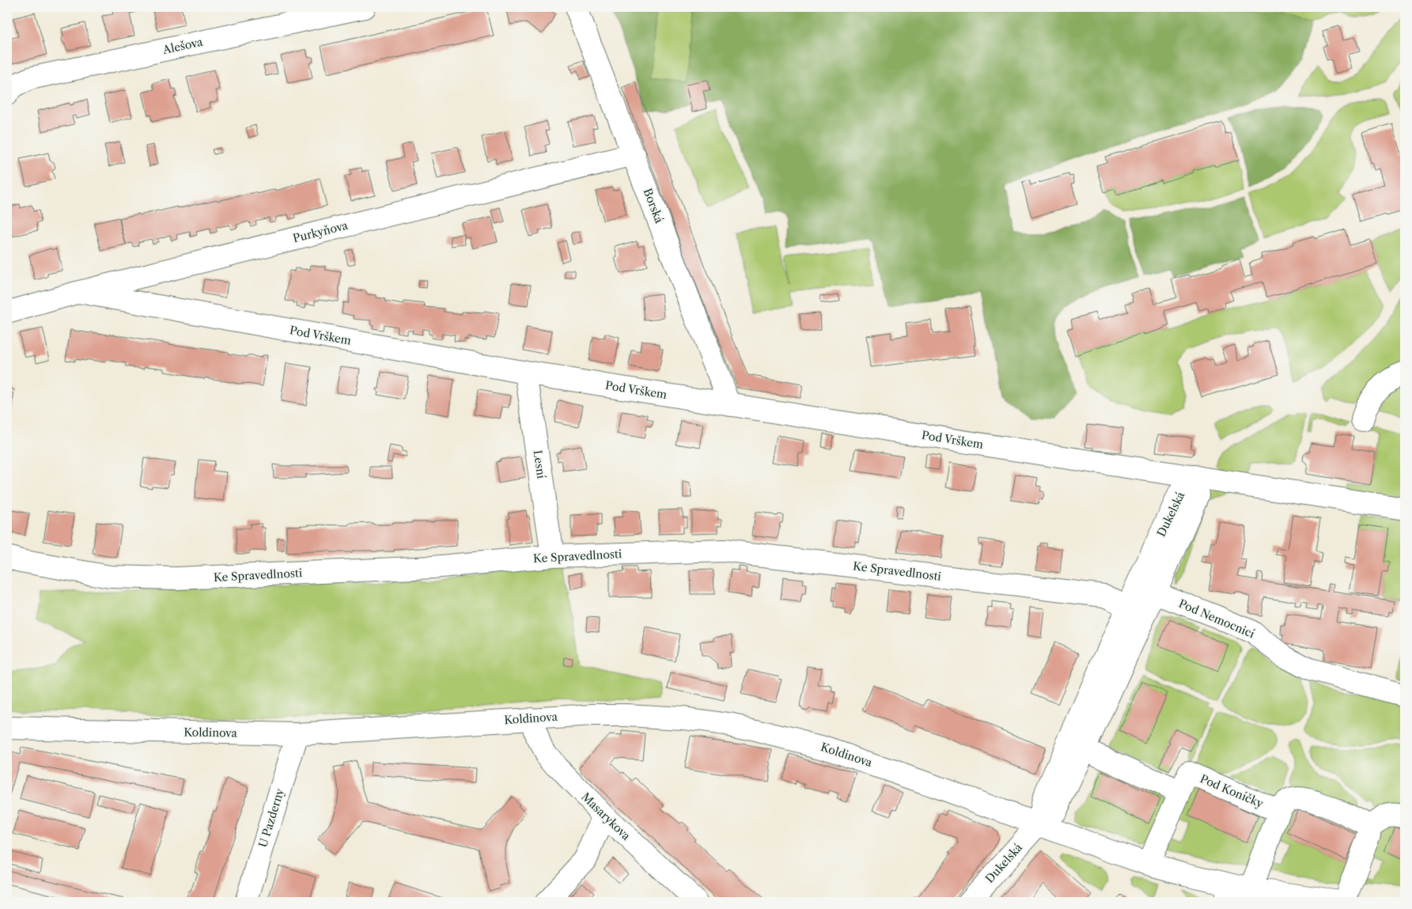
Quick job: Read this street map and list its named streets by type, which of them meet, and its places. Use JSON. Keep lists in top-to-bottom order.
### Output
{
  "streets": {
    "street": [
      "Alešova",
      "Borská",
      "Purkyňova",
      "Pod Vrškem",
      "Lesní",
      "Dukelská",
      "Ke Spravedlnosti",
      "Pod Nemocnicí",
      "Koldinova",
      "Pod Koníčky",
      "Masarykova",
      "U Pazderny"
    ]
  },
  "crossings": [
    ["Borská", "Purkyňova"],
    ["Borská", "Pod Vrškem"],
    ["Purkyňova", "Pod Vrškem"],
    ["Pod Vrškem", "Lesní"],
    ["Pod Vrškem", "Dukelská"],
    ["Lesní", "Ke Spravedlnosti"],
    ["Dukelská", "Ke Spravedlnosti"],
    ["Dukelská", "Pod Nemocnicí"],
    ["Dukelská", "Koldinova"],
    ["Koldinova", "Masarykova"],
    ["Koldinova", "U Pazderny"]
  ]
}
